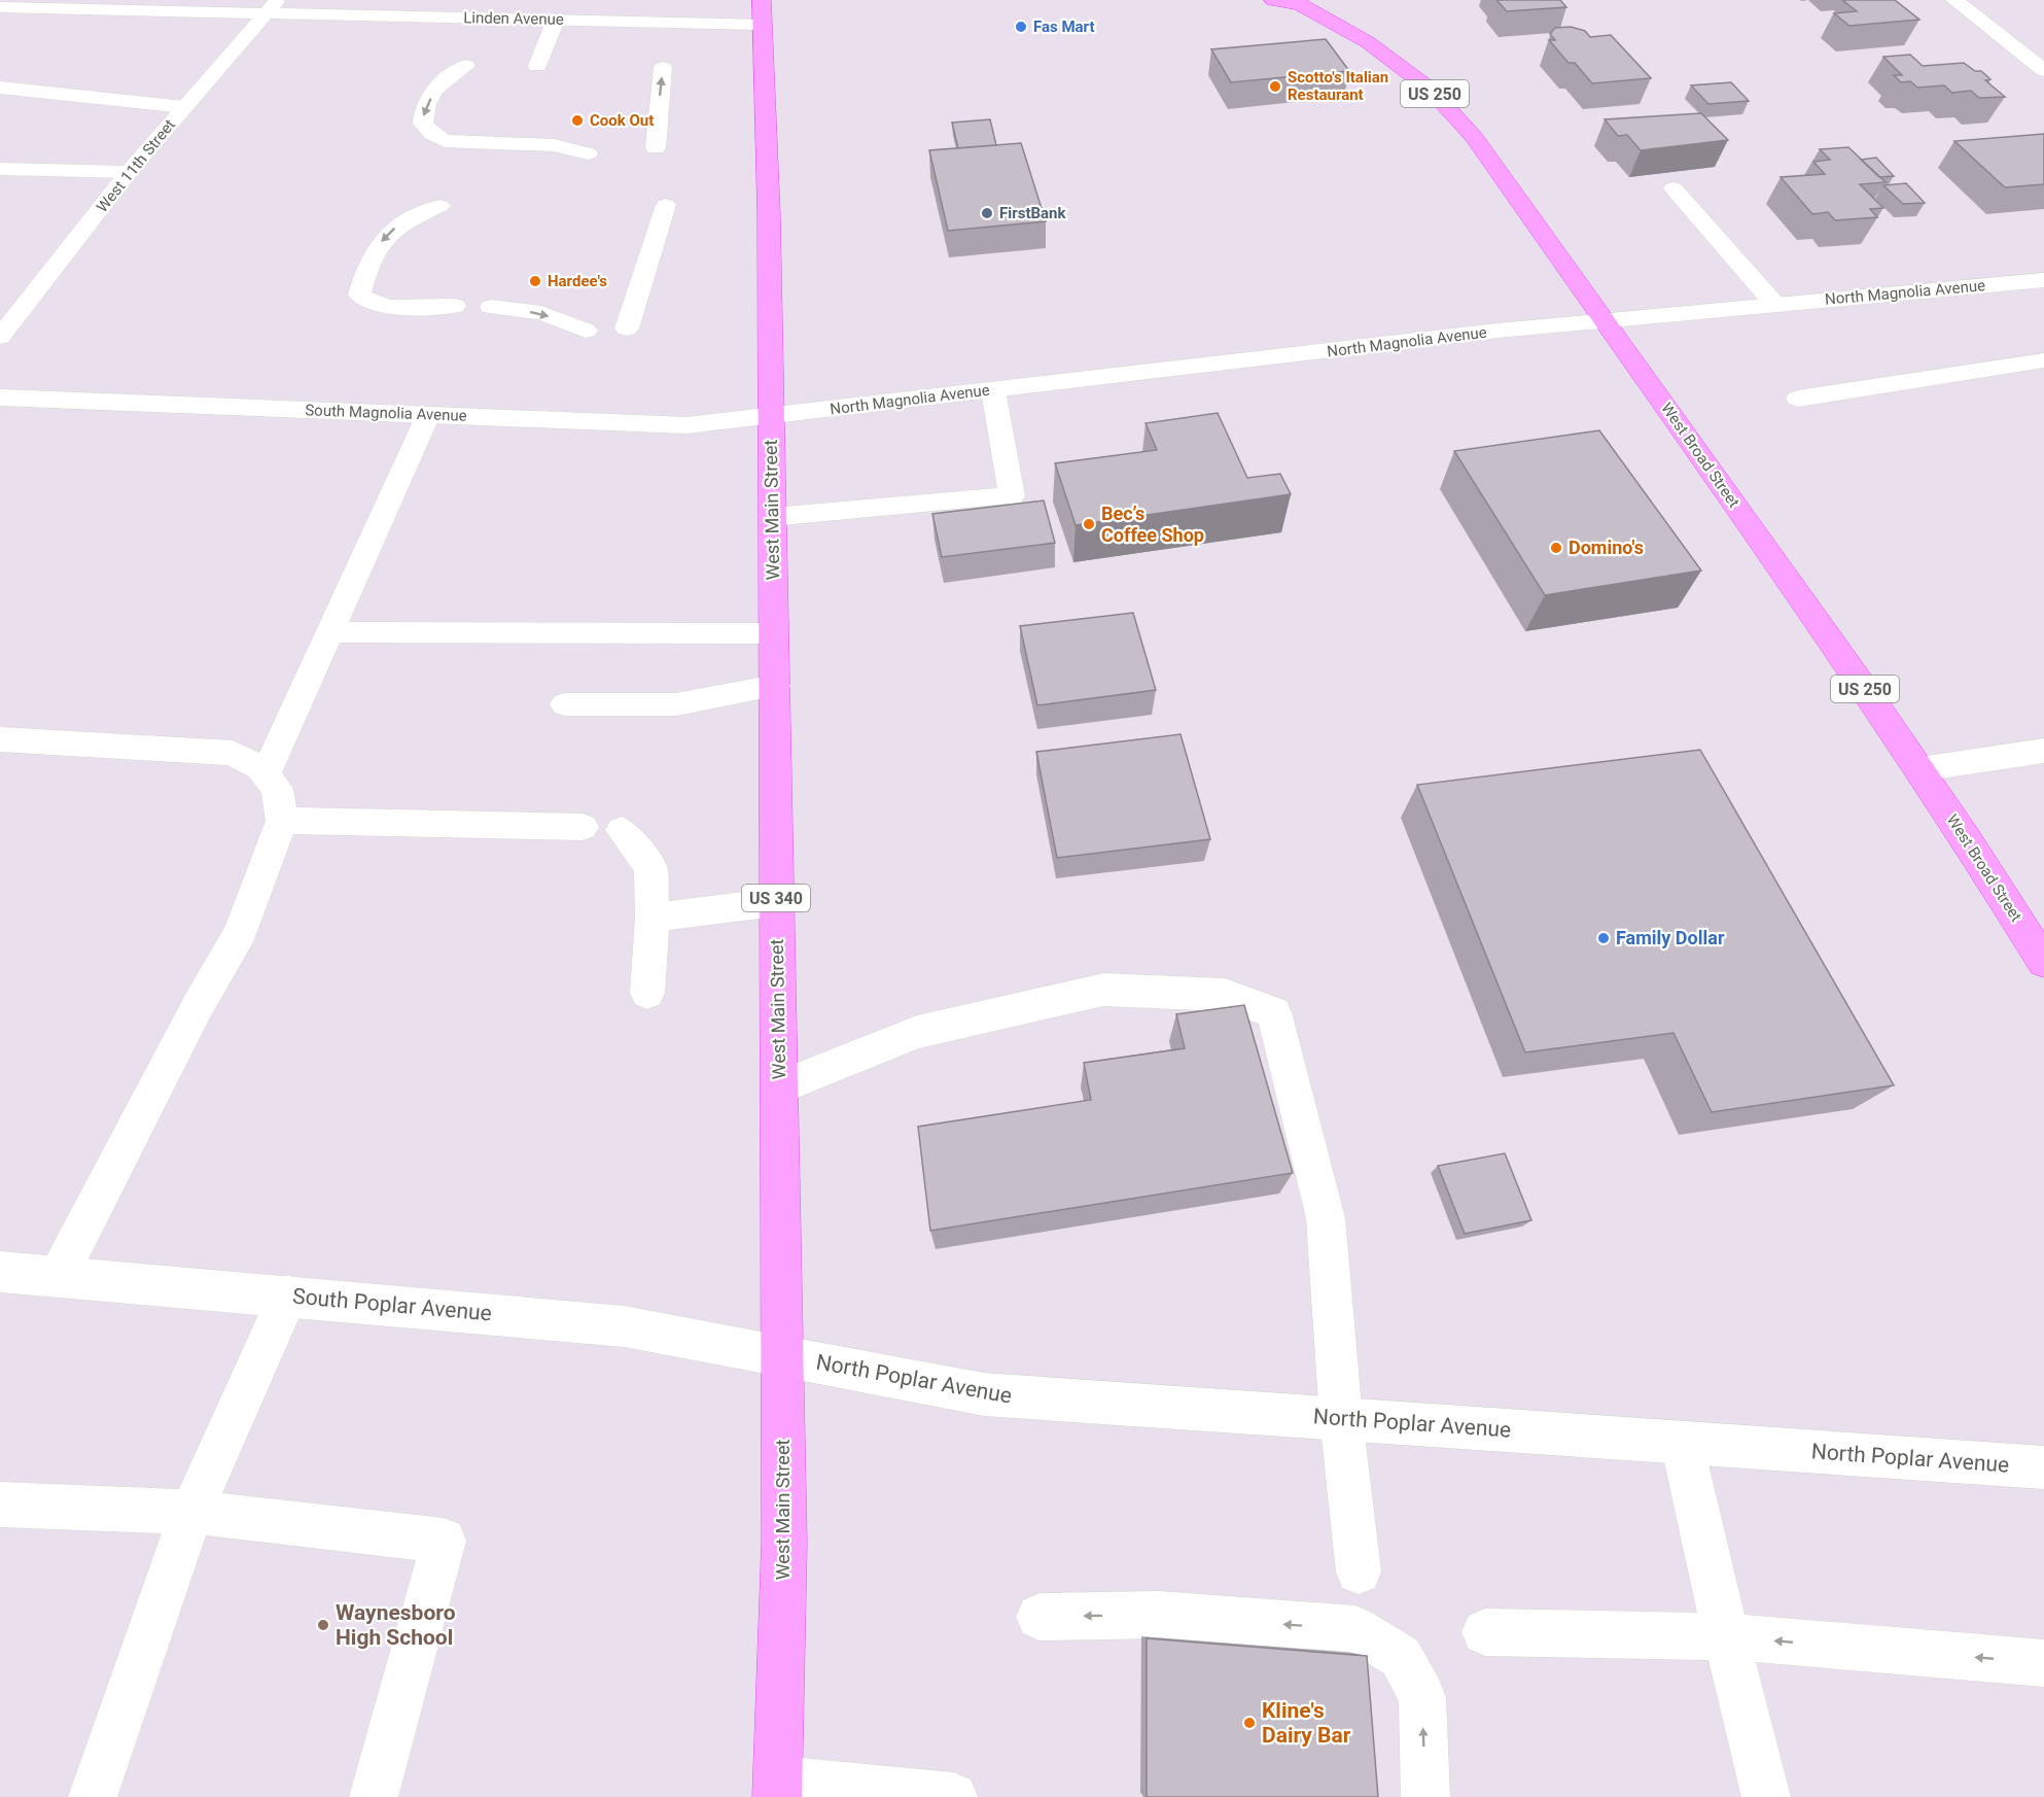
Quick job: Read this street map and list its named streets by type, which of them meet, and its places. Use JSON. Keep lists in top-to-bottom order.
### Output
{
  "streets": {
    "main road": [
      "US 250",
      "West Broad Street",
      "West Main Street",
      "US 340"
    ],
    "street": [
      "Linden Avenue",
      "West 11th Street",
      "North Magnolia Avenue",
      "South Magnolia Avenue",
      "South Poplar Avenue",
      "North Poplar Avenue"
    ]
  },
  "crossings": [
    ["Linden Avenue", "West 11th Street"],
    ["Linden Avenue", "West Main Street"],
    ["North Magnolia Avenue", "South Magnolia Avenue"],
    ["North Magnolia Avenue", "West Broad Street"],
    ["North Magnolia Avenue", "West Main Street"],
    ["South Magnolia Avenue", "West Main Street"],
    ["West Main Street", "South Poplar Avenue"],
    ["West Main Street", "North Poplar Avenue"],
    ["South Poplar Avenue", "North Poplar Avenue"]
  ],
  "places": [
    "Fas Mart",
    "Scotto's Italian Restaurant",
    "Cook Out",
    "FirstBank",
    "Hardee's",
    "Bec’s Coffee Shop",
    "Domino's",
    "Family Dollar",
    "Waynesboro High School",
    "Kline's Dairy Bar"
  ]
}
